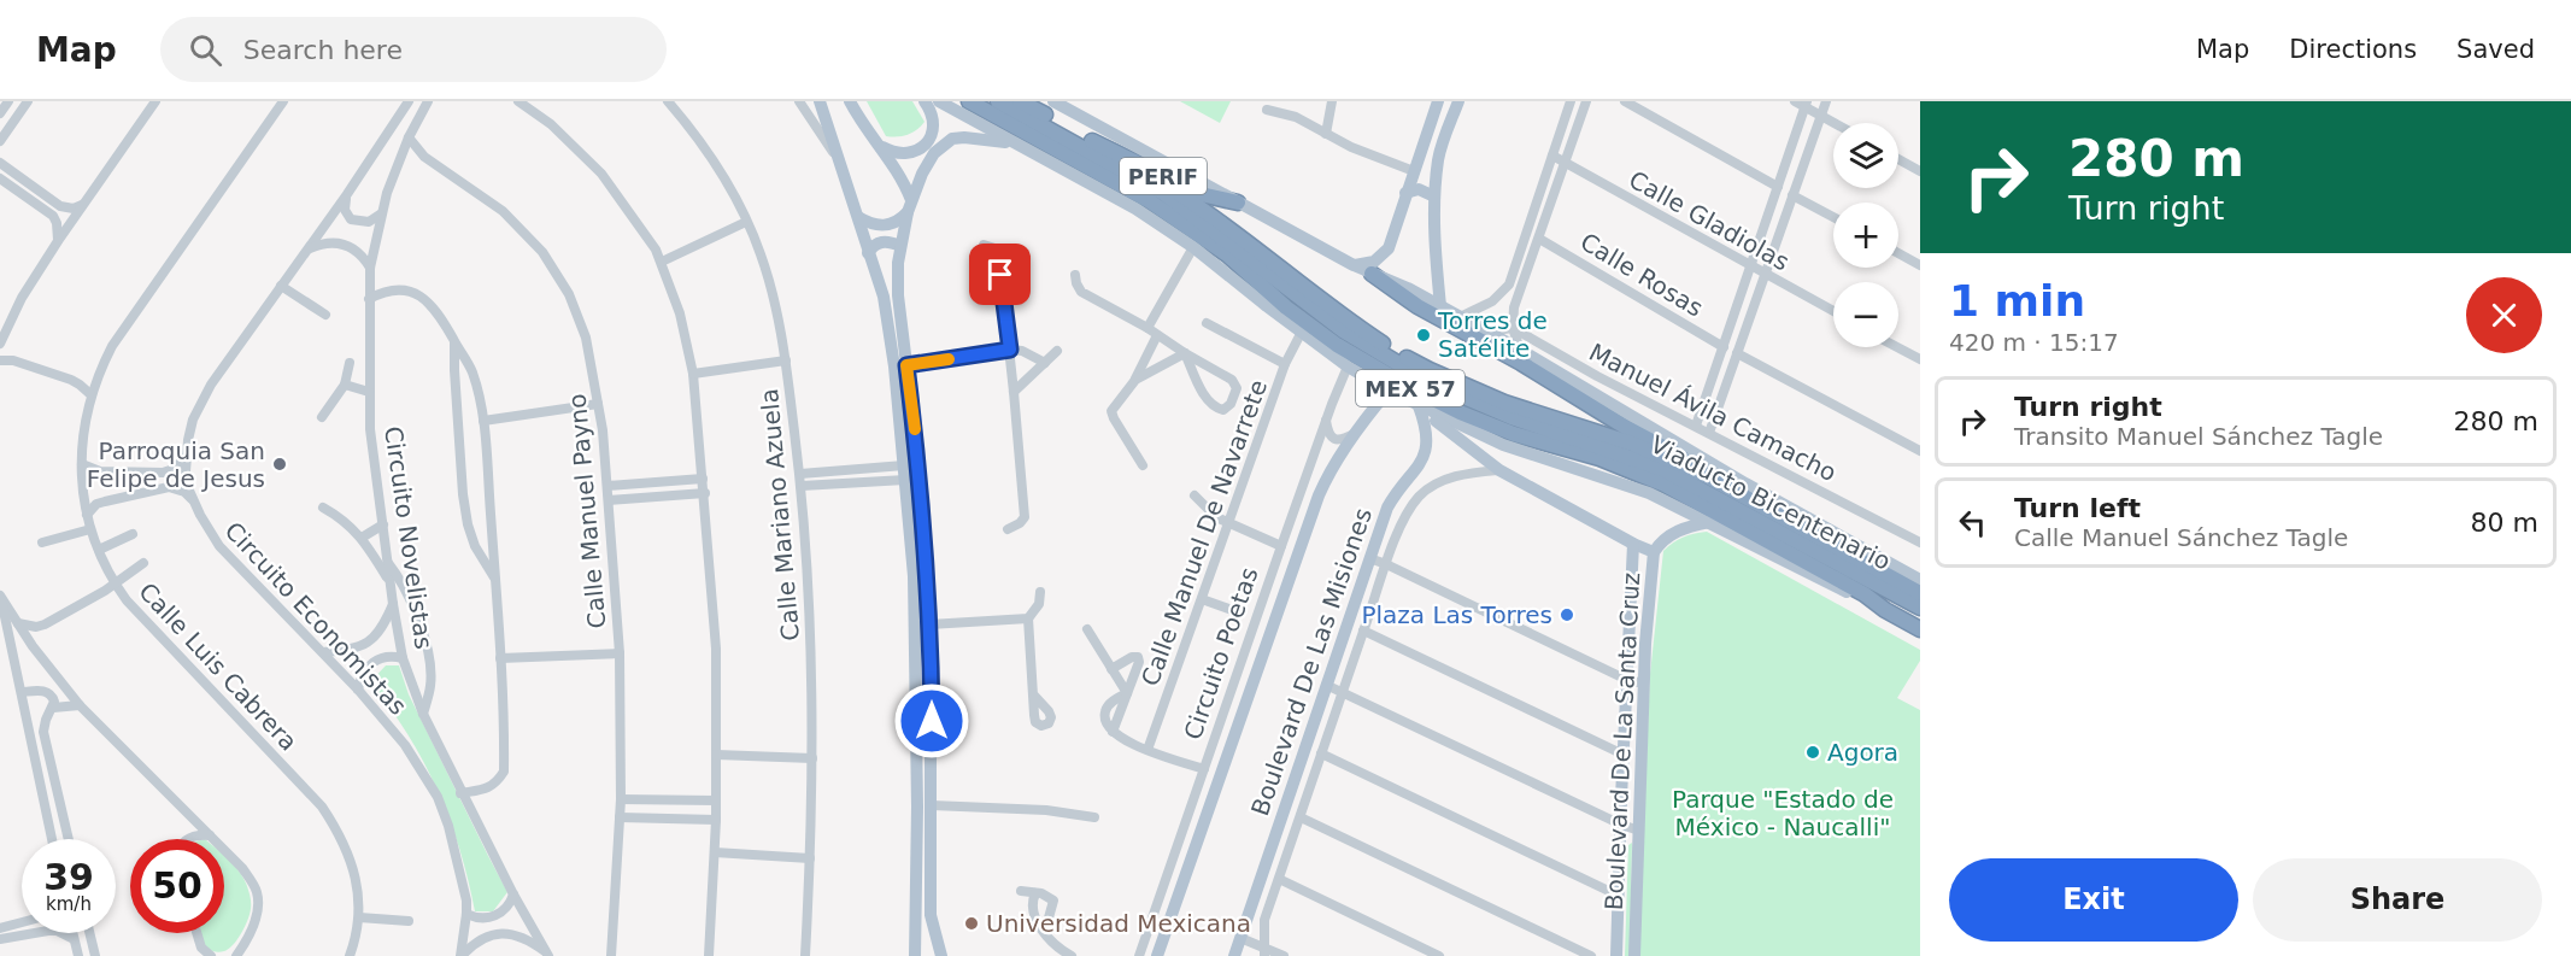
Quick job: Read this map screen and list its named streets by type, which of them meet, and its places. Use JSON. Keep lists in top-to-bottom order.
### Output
{
  "streets": {
    "highway": ["PERIF", "MEX 57", "Viaducto Bicentenario"],
    "main road": ["Boulevard De Las Misiones", "Boulevard De La Santa Cruz"],
    "street": [
      "Calle Gladiolas",
      "Calle Rosas",
      "Manuel Ávila Camacho",
      "Calle Manuel Payno",
      "Calle Mariano Azuela",
      "Calle Manuel De Navarrete",
      "Circuito Novelistas",
      "Circuito Economistas",
      "Circuito Poetas",
      "Calle Luis Cabrera"
    ]
  },
  "crossings": [
    ["PERIF", "MEX 57"],
    ["Calle Manuel Payno", "Circuito Novelistas"],
    ["Calle Manuel De Navarrete", "Circuito Poetas"]
  ],
  "parks": ["Parque \"Estado de México - Naucalli\""],
  "places": [
    "Torres de Satélite",
    "Parroquia San Felipe de Jesus",
    "Plaza Las Torres",
    "Agora",
    "Universidad Mexicana"
  ],
  "page": {
    "header": "Map",
    "search": "Search here",
    "nav": ["Map", "Directions", "Saved"],
    "turn": ["280 m", "Turn right"],
    "map_buttons": ["+", "−"],
    "heading": ["1 min", "420 m · 15:17"],
    "list": [
      {
        "name": "Turn right",
        "note": "Transito Manuel Sánchez Tagle",
        "value": "280 m"
      },
      {
        "name": "Turn left",
        "note": "Calle Manuel Sánchez Tagle",
        "value": "80 m"
      }
    ],
    "speed": "39 km/h",
    "limit": "50",
    "buttons": ["Exit", "Share"]
  }
}
